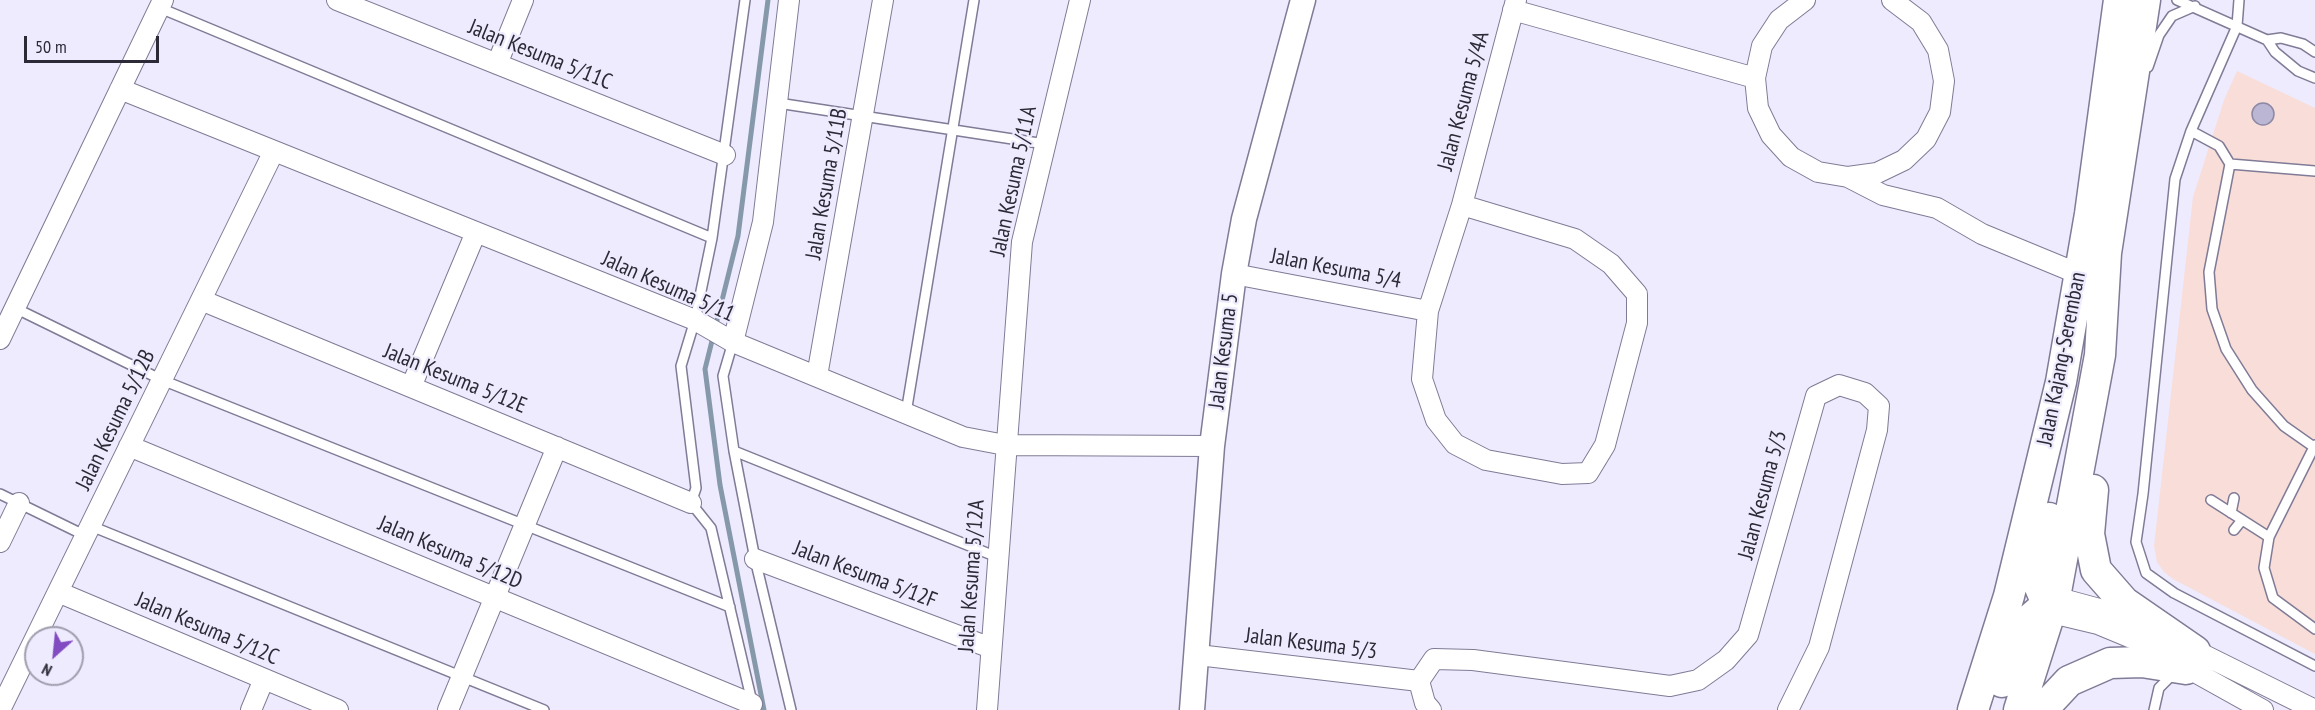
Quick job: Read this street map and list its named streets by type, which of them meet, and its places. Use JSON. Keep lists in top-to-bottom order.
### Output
{
  "streets": {
    "main road": ["Jalan Kajang-Seremban"],
    "street": [
      "Jalan Kesuma 5/11C",
      "Jalan Kesuma 5/4A",
      "Jalan Kesuma 5/11A",
      "Jalan Kesuma 5/11B",
      "Jalan Kesuma 5/4",
      "Jalan Kesuma 5/11",
      "Jalan Kesuma 5",
      "Jalan Kesuma 5/12E",
      "Jalan Kesuma 5/12B",
      "Jalan Kesuma 5/3",
      "Jalan Kesuma 5/12D",
      "Jalan Kesuma 5/12F",
      "Jalan Kesuma 5/12A",
      "Jalan Kesuma 5/12C"
    ]
  },
  "crossings": [
    ["Jalan Kesuma 5/4A", "Jalan Kesuma 5/4"],
    ["Jalan Kesuma 5/11A", "Jalan Kesuma 5/11"],
    ["Jalan Kesuma 5/11A", "Jalan Kesuma 5/12A"],
    ["Jalan Kesuma 5/11B", "Jalan Kesuma 5/11"],
    ["Jalan Kesuma 5/4", "Jalan Kesuma 5"],
    ["Jalan Kesuma 5/11", "Jalan Kesuma 5"],
    ["Jalan Kesuma 5/11", "Jalan Kesuma 5/12B"],
    ["Jalan Kesuma 5/11", "Jalan Kesuma 5/12A"],
    ["Jalan Kesuma 5", "Jalan Kesuma 5/3"],
    ["Jalan Kesuma 5/12E", "Jalan Kesuma 5/12B"],
    ["Jalan Kesuma 5/12B", "Jalan Kesuma 5/12D"],
    ["Jalan Kesuma 5/12B", "Jalan Kesuma 5/12C"],
    ["Jalan Kesuma 5/12F", "Jalan Kesuma 5/12A"]
  ],
  "scale_bar": "50 m",
  "north": "bottom left"
}
